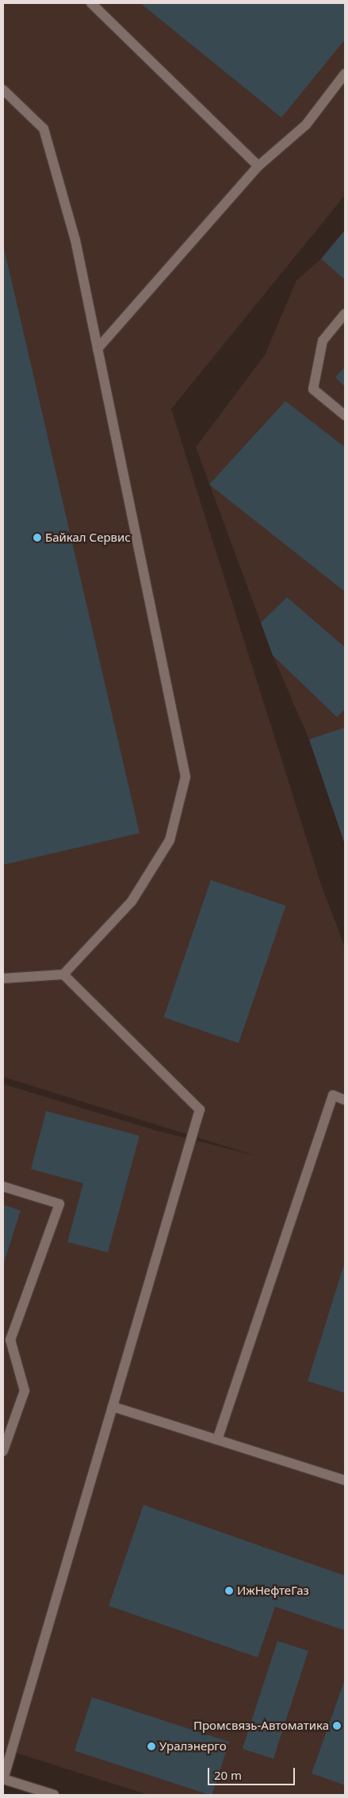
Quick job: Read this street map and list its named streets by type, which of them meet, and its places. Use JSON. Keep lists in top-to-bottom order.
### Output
{
  "places": [
    "Байкал Сервис",
    "ИжНефтеГаз",
    "Промсвязь-Автоматика",
    "Уралэнерго"
  ],
  "scale_bar": "20 m"
}
